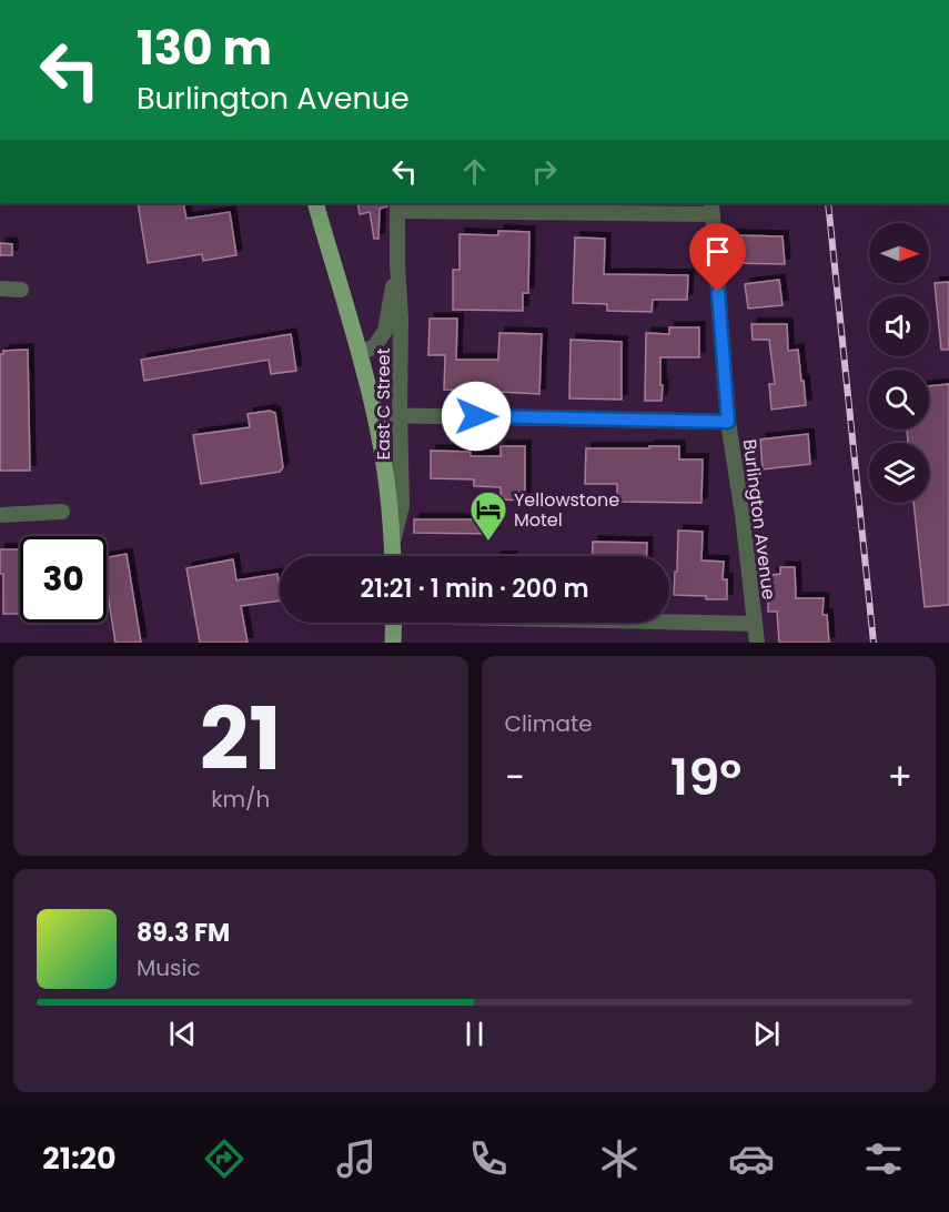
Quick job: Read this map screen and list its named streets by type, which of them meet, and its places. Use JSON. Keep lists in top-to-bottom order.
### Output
{
  "streets": {
    "street": ["East C Street", "Burlington Avenue"]
  },
  "places": {
    "hotel": ["Yellowstone Motel"]
  },
  "north": "right",
  "page": {
    "turn": ["130 m", "Burlington Avenue"],
    "limit": "30",
    "trip": "21:21 · 1 min · 200 m",
    "tile": [
      ["21", "km/h"],
      "Climate"
    ],
    "heat": ["−", "19°", "+"],
    "song": ["89.3 FM", "Music"],
    "tabs": "21:20"
  }
}
